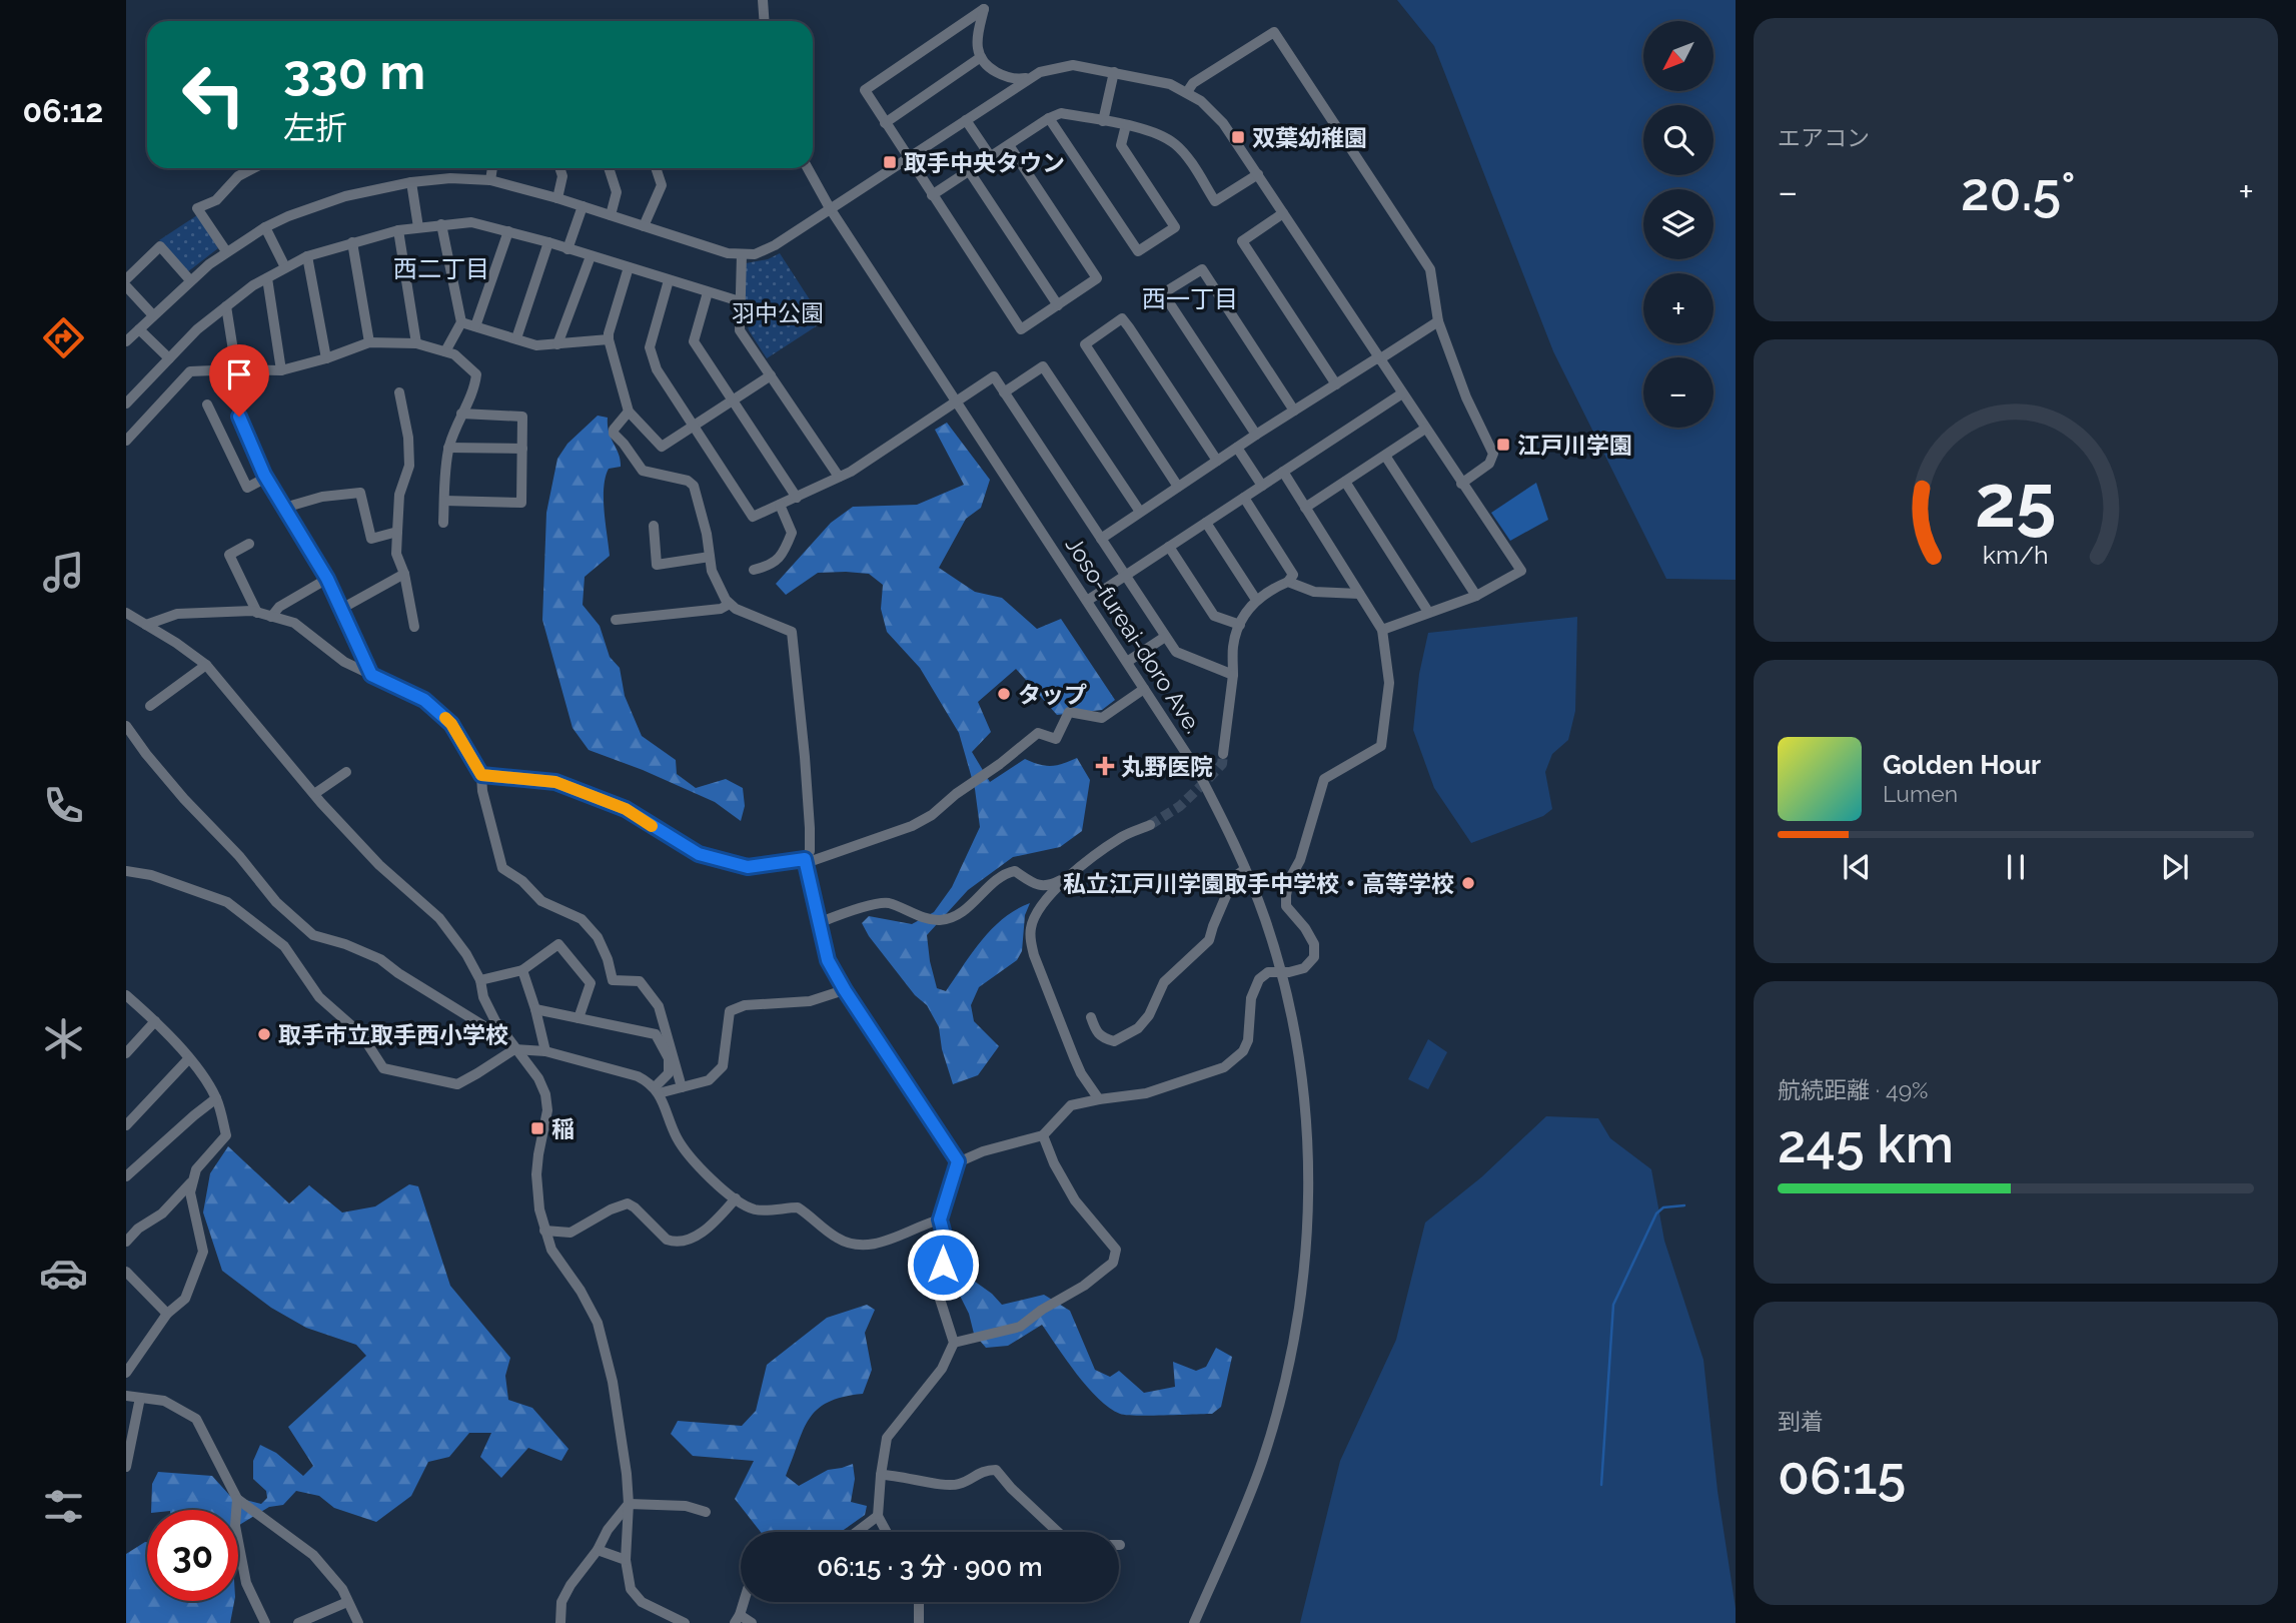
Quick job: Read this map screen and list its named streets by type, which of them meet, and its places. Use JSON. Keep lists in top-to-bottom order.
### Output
{
  "streets": {
    "street": ["Joso-fureai-doro Ave."]
  },
  "districts": ["西二丁目", "西一丁目"],
  "parks": ["羽中公園"],
  "places": {
    "transit": [
      "双葉幼稚園",
      "取手中央タウン",
      "江戸川学園",
      "稲"
    ],
    "other": ["タップ", "私立江戸川学園取手中学校・高等学校", "取手市立取手西小学校"],
    "health": ["丸野医院"]
  },
  "north": "bottom left",
  "page": {
    "tabs": "06:12",
    "tile": [
      "エアコン",
      ["航続距離 · 49%", "245 km"],
      ["到着", "06:15"]
    ],
    "map_buttons": ["+", "−"],
    "turn": ["330 m", "左折"],
    "heat": ["−", "20.5°", "+"],
    "song": ["Golden Hour", "Lumen"],
    "limit": "30",
    "trip": "06:15 · 3 分 · 900 m",
    "gauge": ["25", "km/h"]
  }
}
